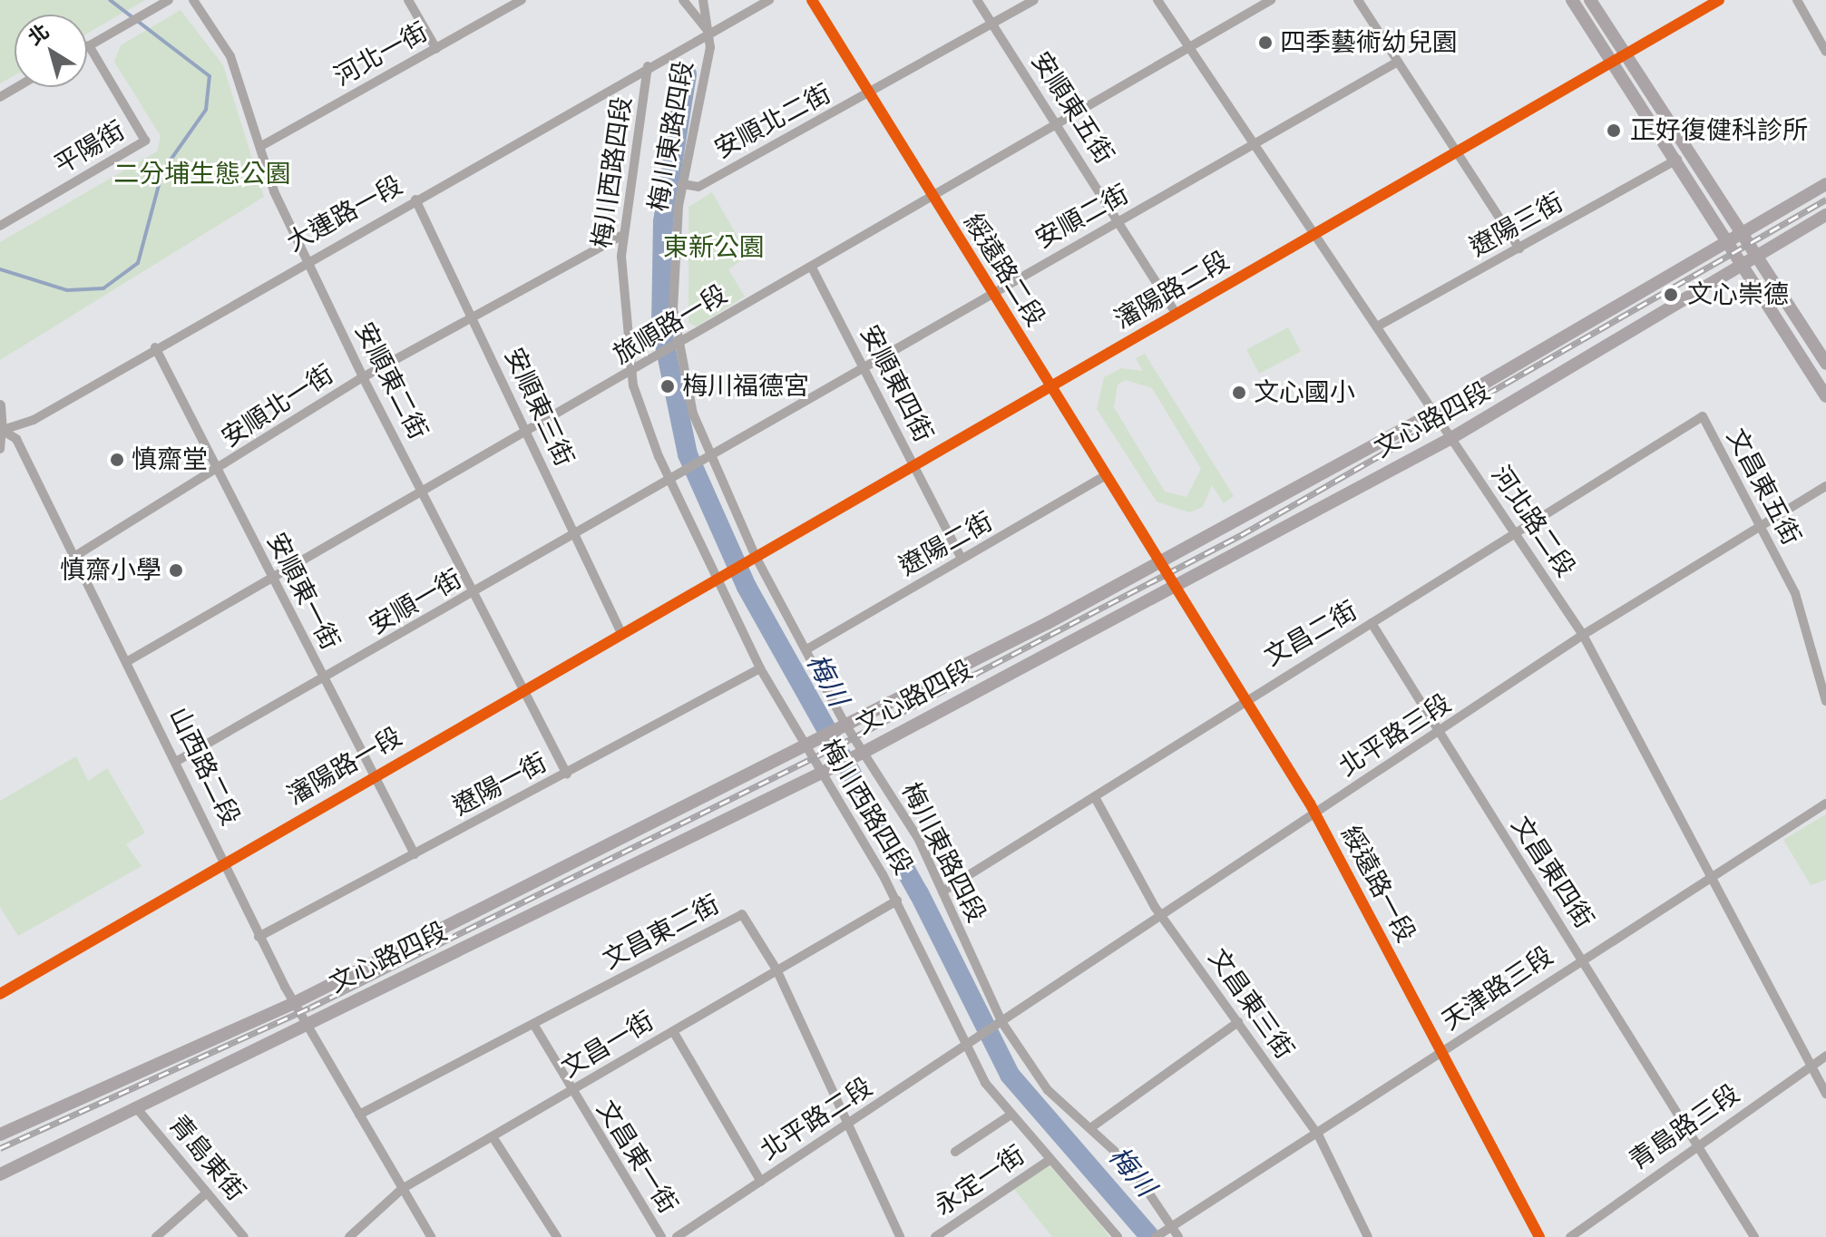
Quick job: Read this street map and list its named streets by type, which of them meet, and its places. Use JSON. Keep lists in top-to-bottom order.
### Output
{
  "streets": {
    "main road": ["文心路四段"],
    "street": [
      "河北一街",
      "安順東五街",
      "安順北二街",
      "梅川東路四段",
      "平陽街",
      "梅川西路四段",
      "大連路一段",
      "安順二街",
      "遼陽三街",
      "綏遠路二段",
      "瀋陽路二段",
      "旅順路一段",
      "安順東二街",
      "安順東四街",
      "安順北一街",
      "安順東三街",
      "文昌東五街",
      "河北路二段",
      "遼陽二街",
      "安順東一街",
      "安順一街",
      "文昌二街",
      "北平路三段",
      "山西路二段",
      "瀋陽路一段",
      "遼陽一街",
      "文昌東四街",
      "綏遠路一段",
      "文昌東二街",
      "天津路三段",
      "文昌東三街",
      "文昌一街",
      "北平路二段",
      "青島路三段",
      "文昌東一街",
      "青島東街",
      "永定一街"
    ]
  },
  "crossings": [
    ["河北一街", "安順東二街"],
    ["安順東五街", "安順北二街"],
    ["安順東五街", "安順二街"],
    ["安順東五街", "瀋陽路二段"],
    ["安順東五街", "旅順路一段"],
    ["安順北二街", "梅川東路四段"],
    ["安順北二街", "綏遠路二段"],
    ["梅川東路四段", "大連路一段"],
    ["梅川東路四段", "安順二街"],
    ["梅川東路四段", "瀋陽路二段"],
    ["梅川東路四段", "旅順路一段"],
    ["梅川東路四段", "文心路四段"],
    ["梅川東路四段", "遼陽二街"],
    ["梅川東路四段", "文昌二街"],
    ["梅川東路四段", "北平路三段"],
    ["梅川東路四段", "天津路三段"],
    ["梅川西路四段", "大連路一段"],
    ["梅川西路四段", "安順二街"],
    ["梅川西路四段", "瀋陽路二段"],
    ["梅川西路四段", "旅順路一段"],
    ["梅川西路四段", "安順北一街"],
    ["梅川西路四段", "文心路四段"],
    ["梅川西路四段", "安順一街"],
    ["梅川西路四段", "瀋陽路一段"],
    ["梅川西路四段", "遼陽一街"],
    ["梅川西路四段", "文昌一街"],
    ["梅川西路四段", "北平路二段"],
    ["梅川西路四段", "永定一街"],
    ["大連路一段", "安順東二街"],
    ["大連路一段", "安順東三街"],
    ["大連路一段", "安順東一街"],
    ["大連路一段", "山西路二段"],
    ["安順二街", "綏遠路二段"],
    ["安順二街", "安順東四街"],
    ["安順二街", "河北路二段"],
    ["安順二街", "安順一街"],
    ["遼陽三街", "河北路二段"],
    ["綏遠路二段", "瀋陽路二段"],
    ["綏遠路二段", "旅順路一段"],
    ["綏遠路二段", "文心路四段"],
    ["綏遠路二段", "遼陽二街"],
    ["綏遠路二段", "綏遠路一段"],
    ["瀋陽路二段", "安順東四街"],
    ["瀋陽路二段", "河北路二段"],
    ["瀋陽路二段", "瀋陽路一段"],
    ["旅順路一段", "安順東二街"],
    ["旅順路一段", "安順東四街"],
    ["旅順路一段", "安順東三街"],
    ["旅順路一段", "河北路二段"],
    ["旅順路一段", "安順東一街"],
    ["旅順路一段", "山西路二段"],
    ["安順東二街", "安順北一街"],
    ["安順東二街", "安順一街"],
    ["安順東二街", "瀋陽路一段"],
    ["安順東二街", "遼陽一街"],
    ["安順東四街", "遼陽二街"],
    ["安順北一街", "安順東三街"],
    ["安順北一街", "安順東一街"],
    ["安順北一街", "山西路二段"],
    ["安順東三街", "安順一街"],
    ["安順東三街", "瀋陽路一段"],
    ["文心路四段", "河北路二段"],
    ["文心路四段", "山西路二段"],
    ["文心路四段", "綏遠路一段"],
    ["文心路四段", "青島東街"],
    ["文昌東五街", "文昌二街"],
    ["文昌東五街", "北平路三段"],
    ["河北路二段", "文昌二街"],
    ["河北路二段", "北平路三段"],
    ["河北路二段", "天津路三段"],
    ["河北路二段", "青島路三段"],
    ["安順東一街", "安順一街"],
    ["安順東一街", "瀋陽路一段"],
    ["安順東一街", "遼陽一街"],
    ["安順一街", "山西路二段"],
    ["文昌二街", "文昌東四街"],
    ["文昌二街", "綏遠路一段"],
    ["文昌二街", "文昌東三街"],
    ["北平路三段", "文昌東四街"],
    ["北平路三段", "綏遠路一段"],
    ["北平路三段", "文昌東三街"],
    ["北平路三段", "北平路二段"],
    ["山西路二段", "瀋陽路一段"],
    ["山西路二段", "遼陽一街"],
    ["山西路二段", "文昌東二街"],
    ["山西路二段", "文昌一街"],
    ["文昌東四街", "天津路三段"],
    ["文昌東四街", "青島路三段"],
    ["綏遠路一段", "天津路三段"],
    ["文昌東二街", "文昌一街"],
    ["文昌東二街", "北平路二段"],
    ["文昌東二街", "文昌東一街"],
    ["天津路三段", "文昌東三街"],
    ["文昌一街", "文昌東一街"]
  ],
  "water": ["梅川"],
  "parks": ["二分埔生態公園", "東新公園"],
  "places": [
    "四季藝術幼兒園",
    "正好復健科診所",
    "文心崇德",
    "梅川福德宮",
    "文心國小",
    "慎齋堂",
    "慎齋小學"
  ],
  "north": "top left"
}
